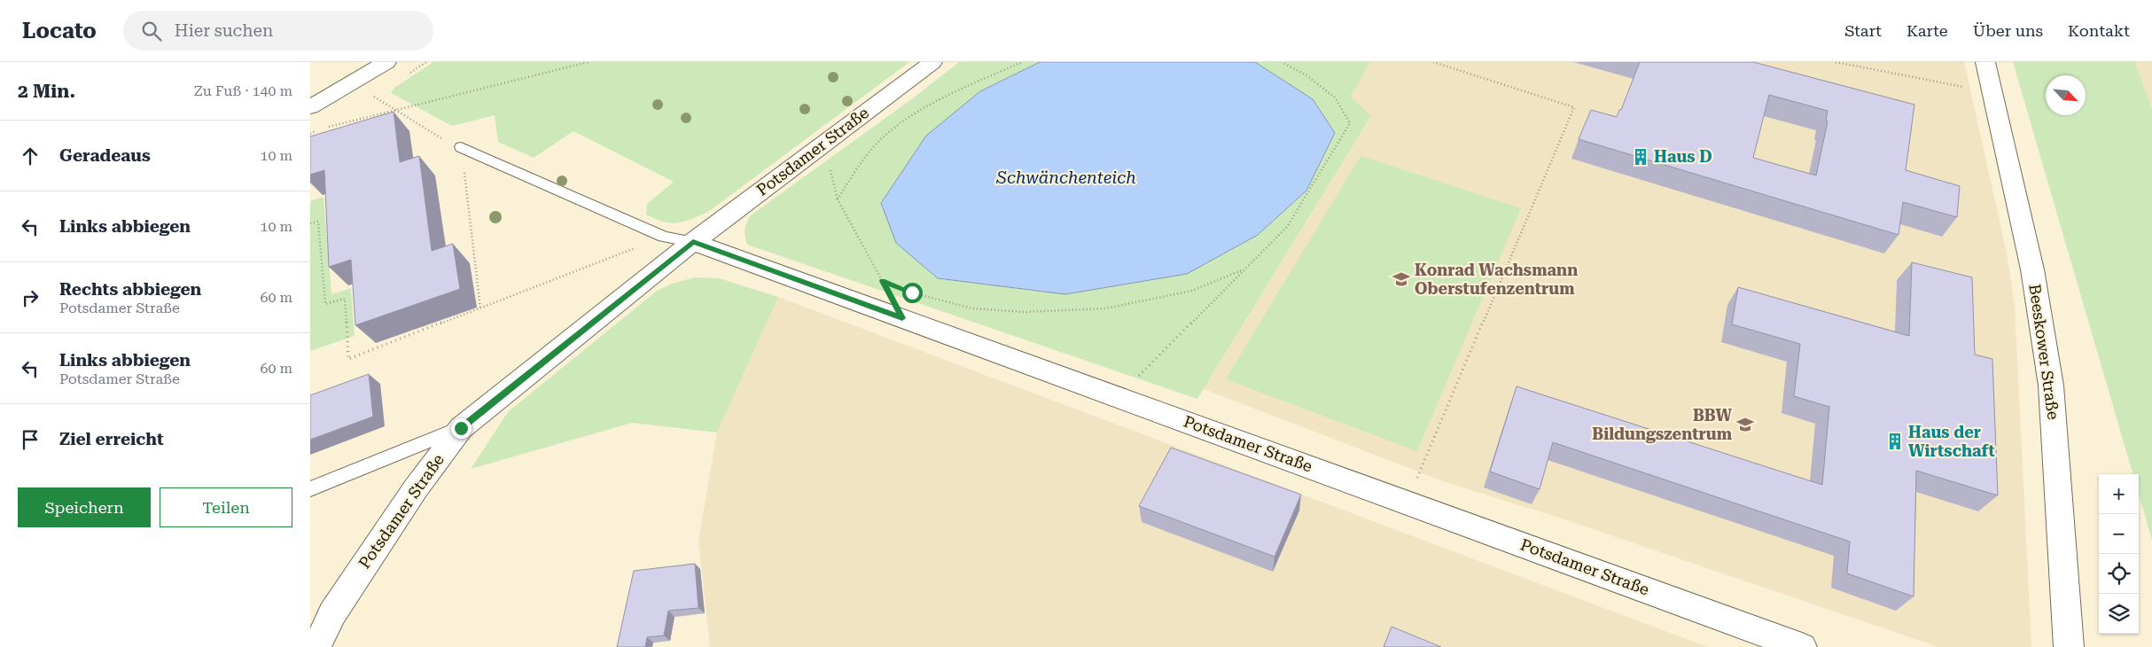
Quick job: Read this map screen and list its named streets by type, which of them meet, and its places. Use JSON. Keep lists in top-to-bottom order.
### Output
{
  "streets": {
    "street": ["Potsdamer Straße", "Beeskower Straße"]
  },
  "water": ["Schwänchenteich"],
  "places": {
    "building": ["Haus D", "Haus der Wirtschaft"],
    "school or university": ["Konrad Wachsmann Oberstufenzentrum", "BBW Bildungszentrum"]
  },
  "north": "bottom right",
  "page": {
    "header": "Locato",
    "search": "Hier suchen",
    "nav": [
      "Start",
      "Karte",
      "Über uns",
      "Kontakt"
    ],
    "heading": ["2 Min.", "Zu Fuß · 140 m"],
    "list": [
      ["Geradeaus", "10 m"],
      ["Links abbiegen", "10 m"],
      ["Rechts abbiegen", "Potsdamer Straße", "60 m"],
      ["Links abbiegen", "Potsdamer Straße", "60 m"],
      "Ziel erreicht"
    ],
    "buttons": ["Speichern", "Teilen"],
    "map_buttons": ["+", "−"]
  }
}
